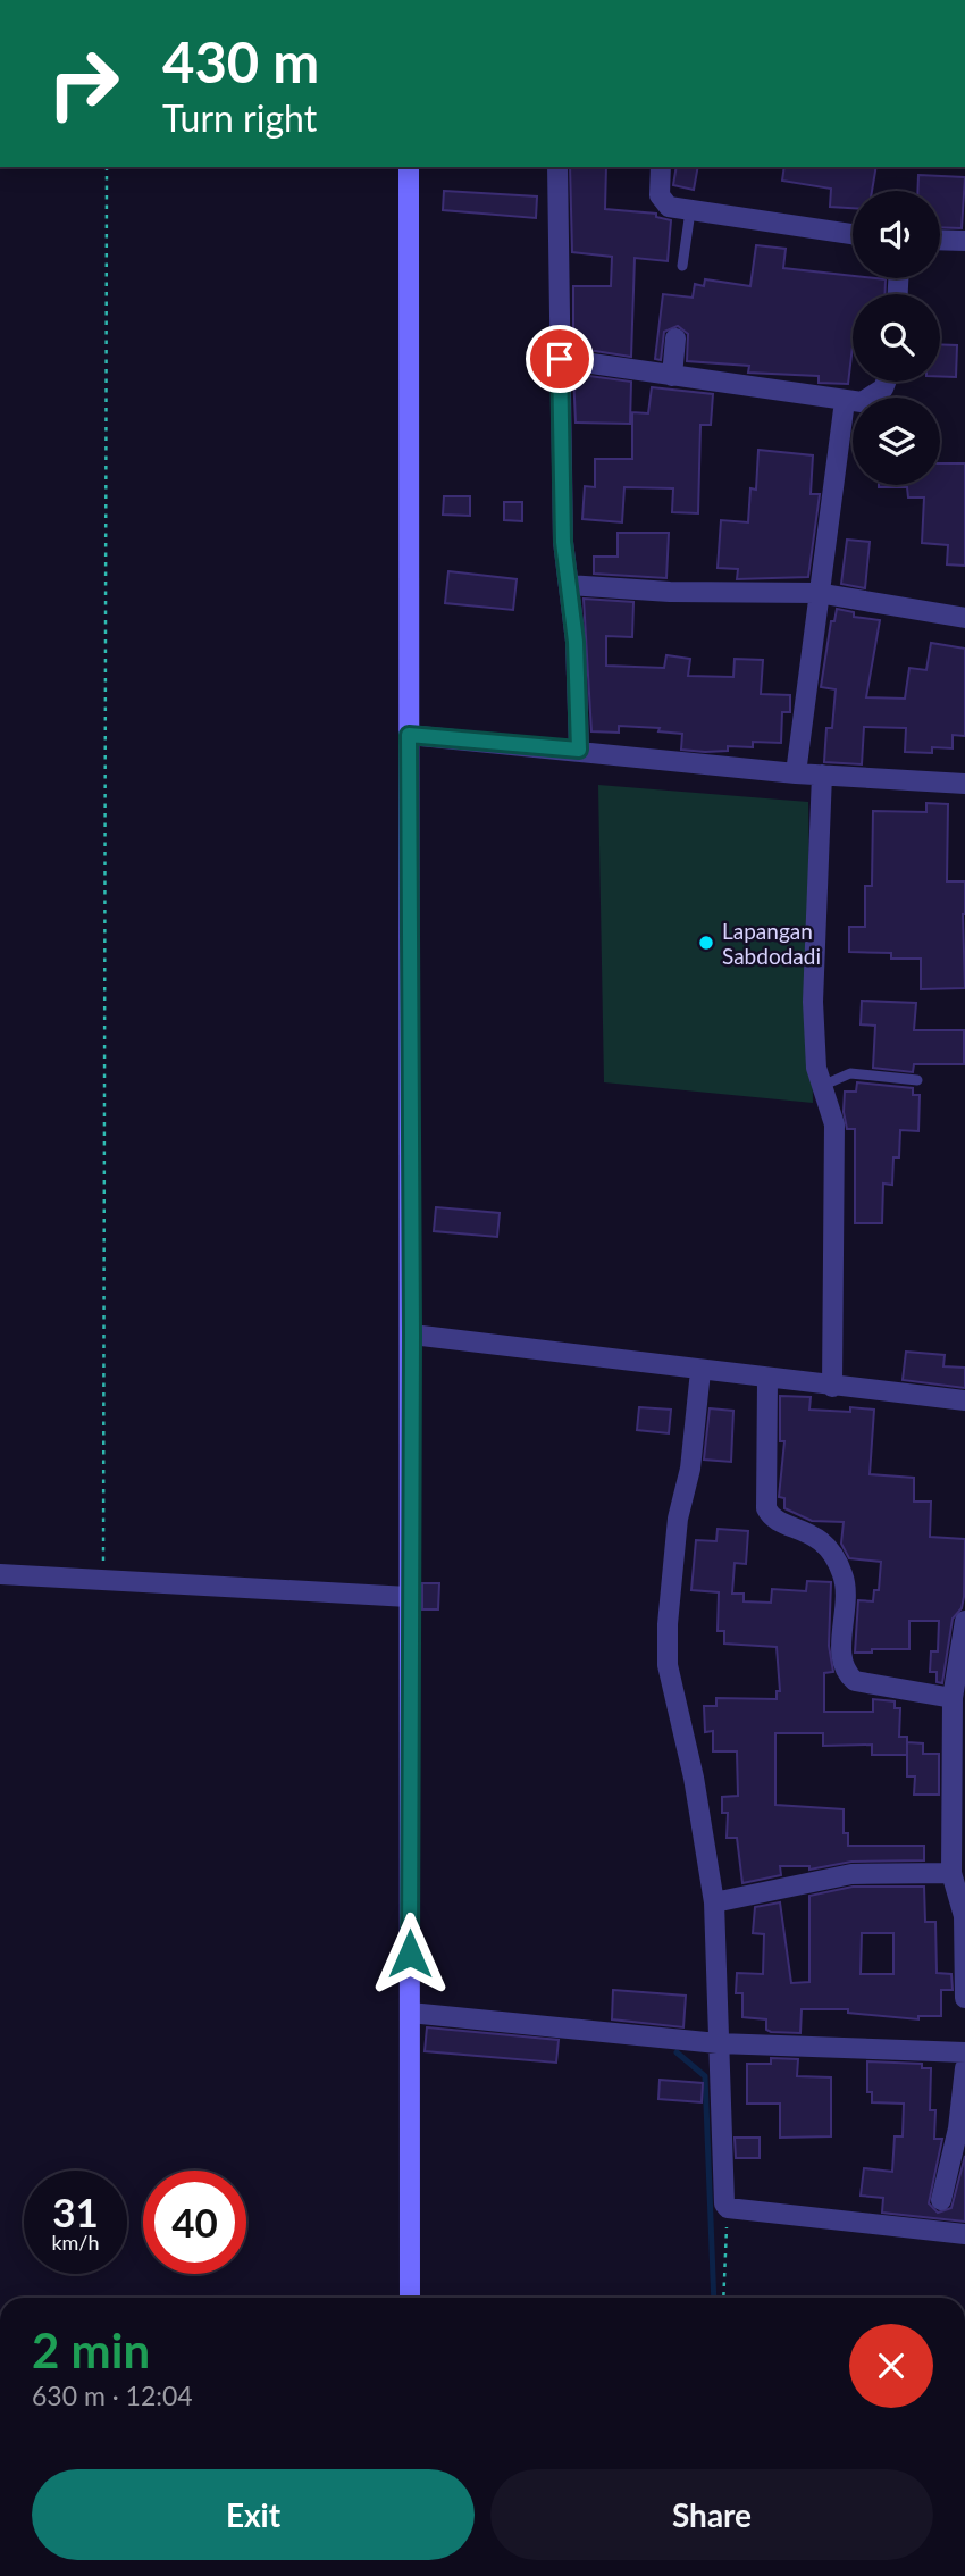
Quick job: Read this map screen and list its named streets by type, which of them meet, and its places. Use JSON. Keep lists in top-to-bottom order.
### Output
{
  "places": ["Lapangan Sabdodadi"],
  "page": {
    "turn": ["430 m", "Turn right"],
    "speed": "31 km/h",
    "limit": "40",
    "heading": ["2 min", "630 m · 12:04"],
    "buttons": ["Exit", "Share"]
  }
}
